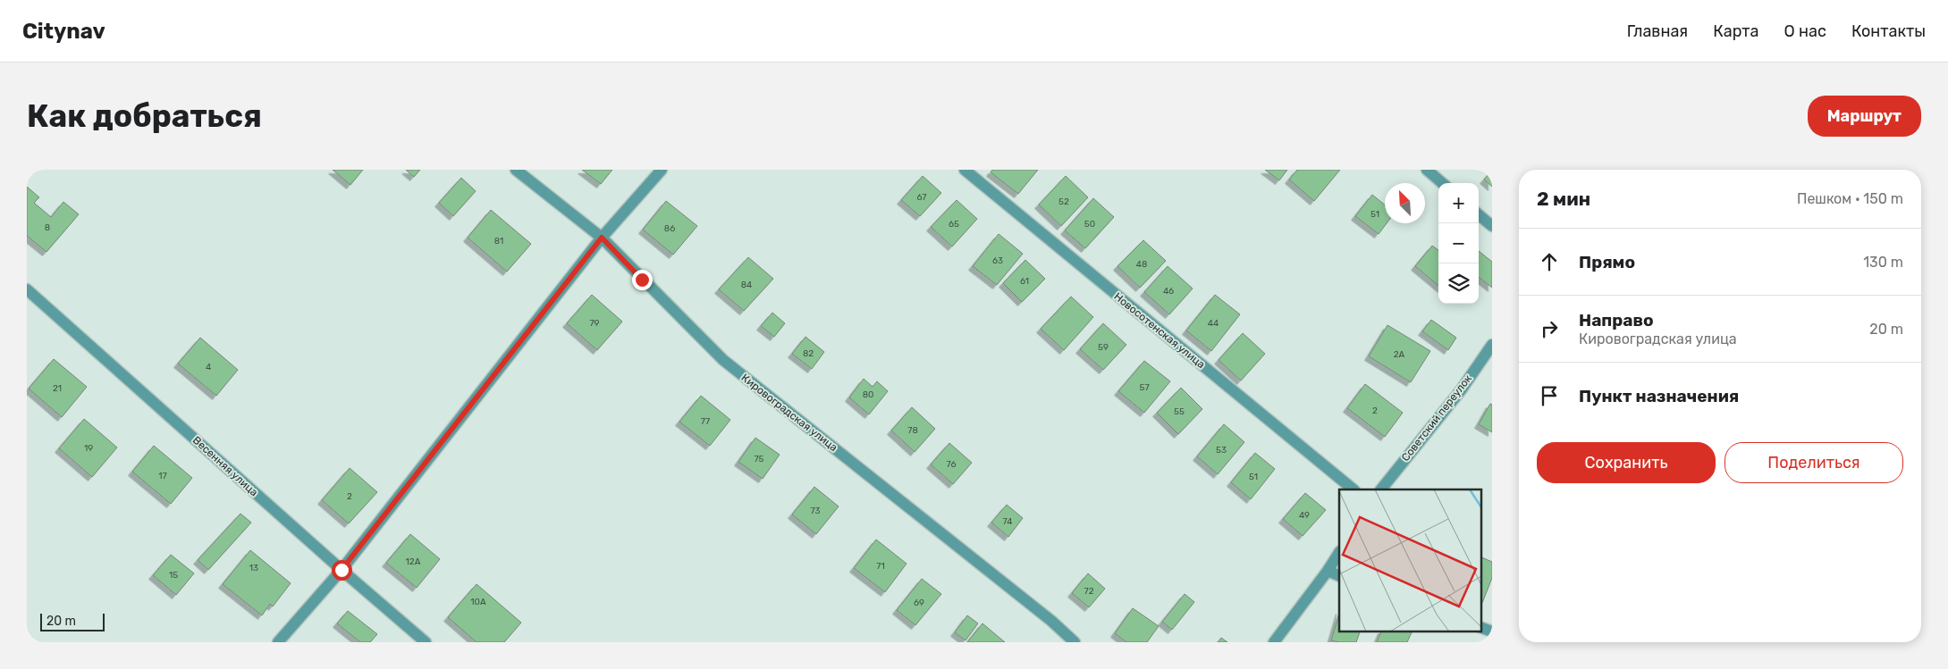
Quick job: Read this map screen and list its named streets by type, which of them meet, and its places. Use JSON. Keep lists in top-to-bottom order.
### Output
{
  "streets": {
    "street": [
      "Новосотенская улица",
      "Кировоградская улица",
      "Советский переулок",
      "Весенняя улица"
    ]
  },
  "house_numbers": [
    "67",
    "52",
    "51",
    "65",
    "50",
    "8",
    "86",
    "81",
    "63",
    "48",
    "61",
    "84",
    "46",
    "79",
    "44",
    "59",
    "82",
    "2А",
    "4",
    "57",
    "21",
    "80",
    "2",
    "55",
    "77",
    "78",
    "19",
    "53",
    "75",
    "76",
    "17",
    "51",
    "2",
    "73",
    "49",
    "74",
    "12А",
    "71",
    "13",
    "15",
    "72",
    "10А",
    "69"
  ],
  "scale_bar": "20 m",
  "north": "top left",
  "page": {
    "header": "Citynav",
    "nav": [
      "Главная",
      "Карта",
      "О нас",
      "Контакты"
    ],
    "buttons": [
      "Маршрут",
      ["Сохранить", "Поделиться"]
    ],
    "title": "Как добраться",
    "heading": ["2 мин", "Пешком · 150 m"],
    "map_buttons": ["+", "−"],
    "list": [
      ["Прямо", "130 m"],
      ["Направо", "Кировоградская улица", "20 m"],
      "Пункт назначения"
    ],
    "scale": "20 m"
  }
}
